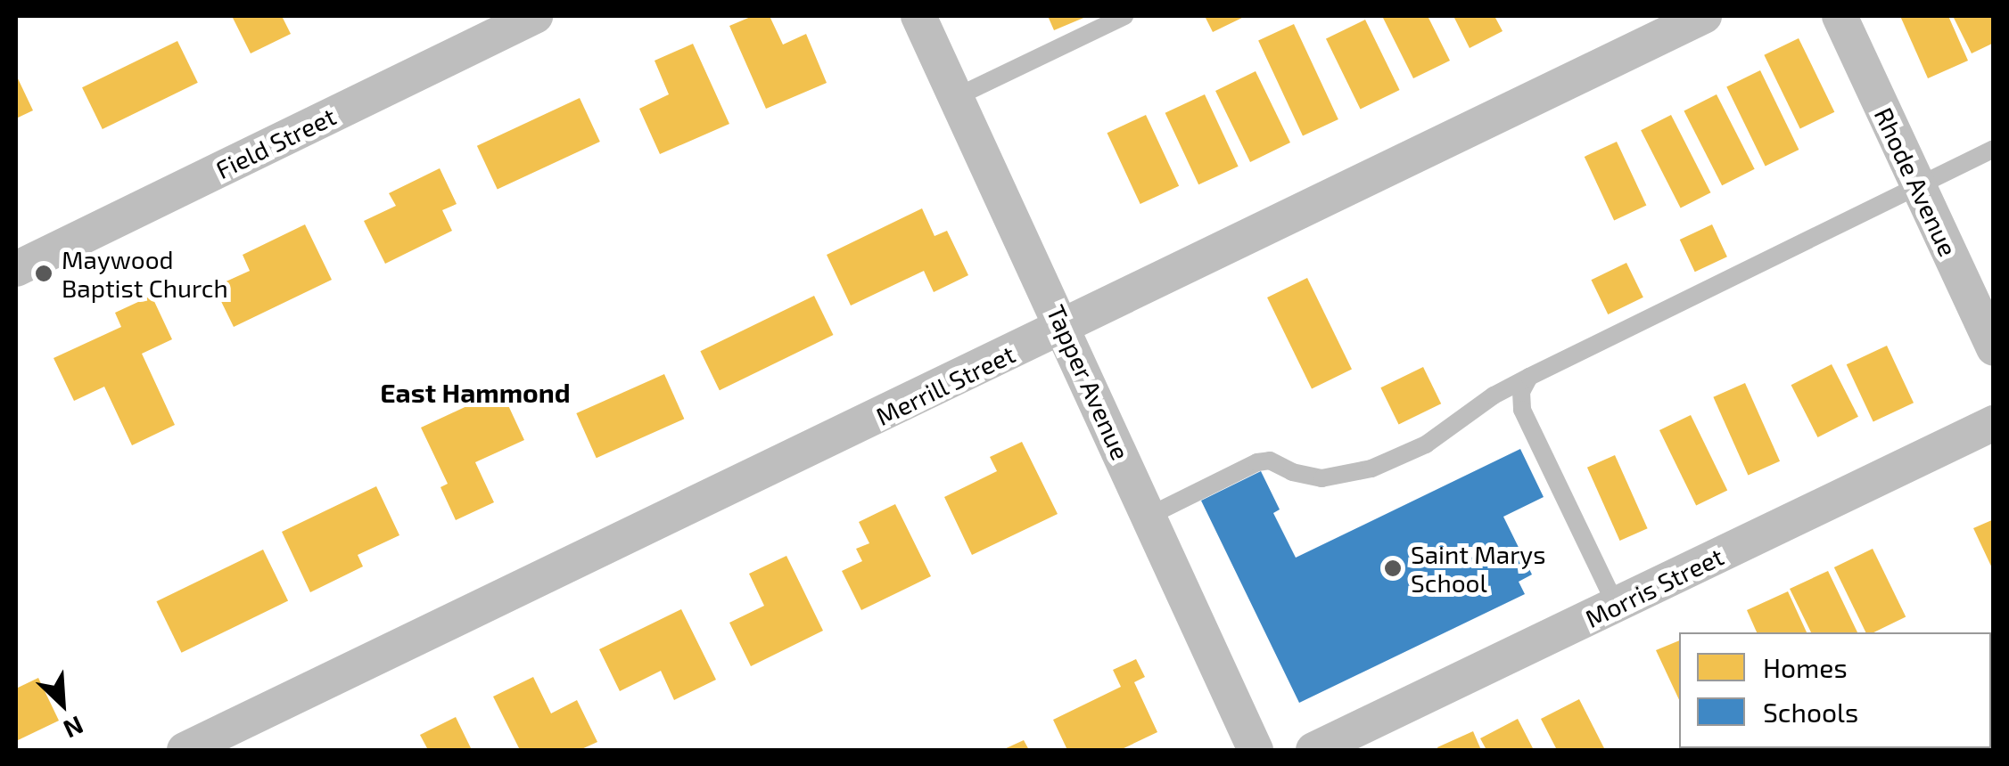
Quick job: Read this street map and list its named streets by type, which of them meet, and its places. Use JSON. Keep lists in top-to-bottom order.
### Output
{
  "streets": {
    "street": [
      "Field Street",
      "Rhode Avenue",
      "Tapper Avenue",
      "Merrill Street",
      "Morris Street"
    ]
  },
  "crossings": [
    ["Tapper Avenue", "Merrill Street"]
  ],
  "districts": ["East Hammond"],
  "places": ["Maywood Baptist Church", "Saint Marys School"],
  "legend": ["Homes", "Schools"],
  "north": "bottom right"
}
